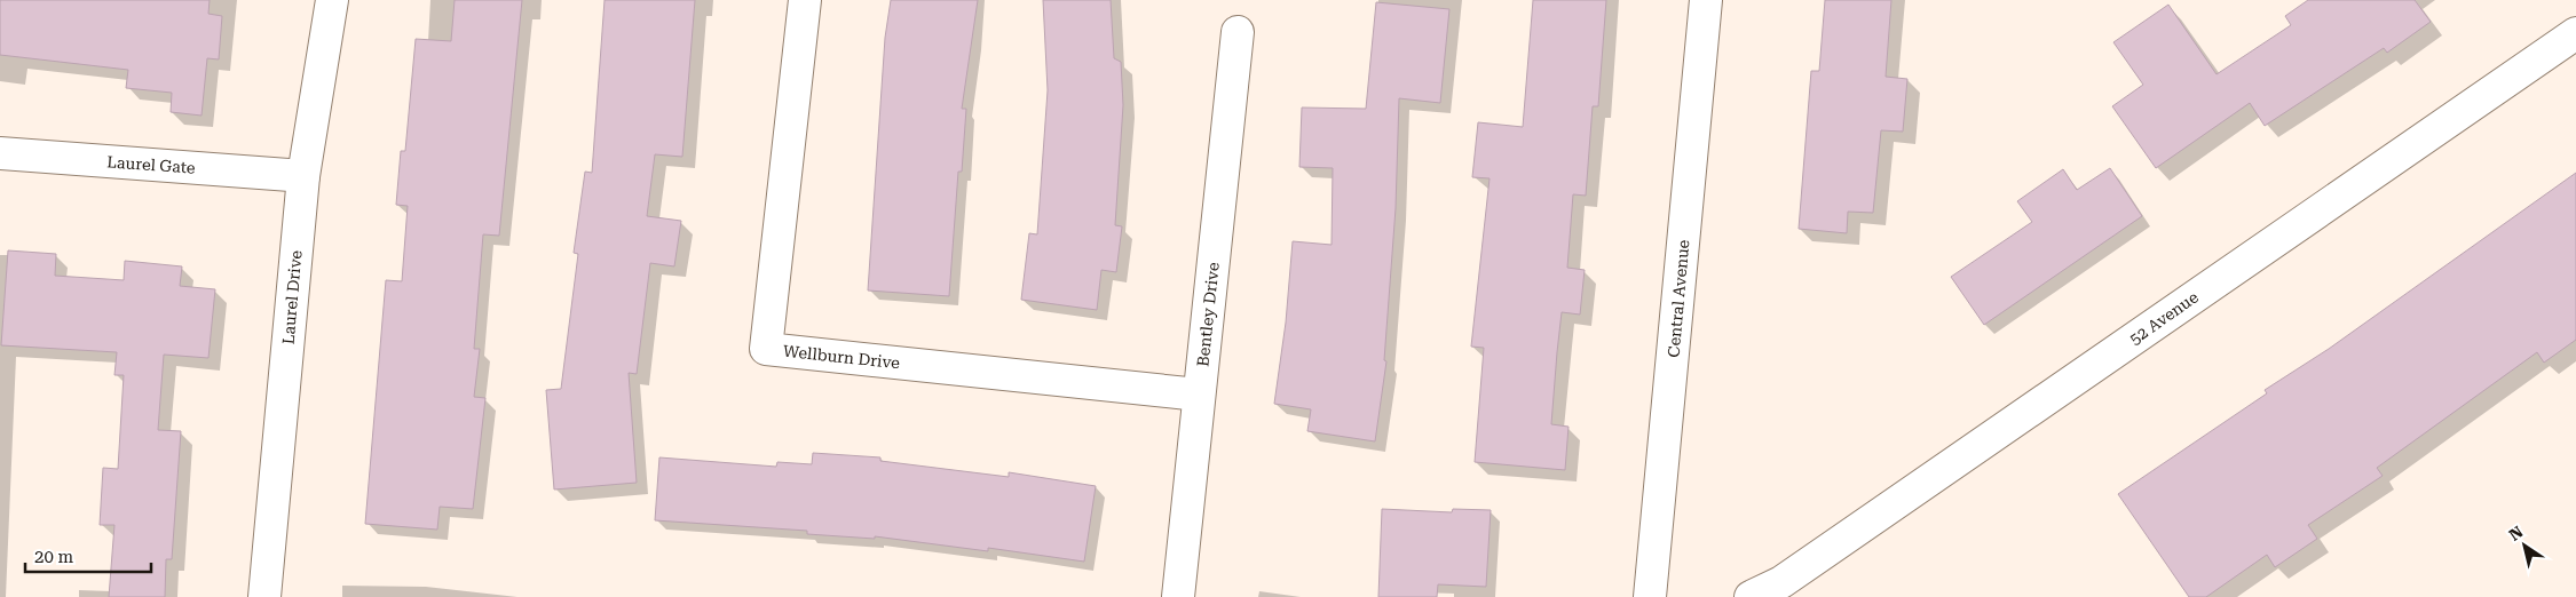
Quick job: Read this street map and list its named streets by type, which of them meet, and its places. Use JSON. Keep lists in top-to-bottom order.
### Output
{
  "streets": {
    "street": [
      "Laurel Gate",
      "Laurel Drive",
      "Central Avenue",
      "Bentley Drive",
      "52 Avenue",
      "Wellburn Drive"
    ]
  },
  "crossings": [
    ["Laurel Gate", "Laurel Drive"],
    ["Bentley Drive", "Wellburn Drive"]
  ],
  "scale_bar": "20 m",
  "north": "top left"
}
